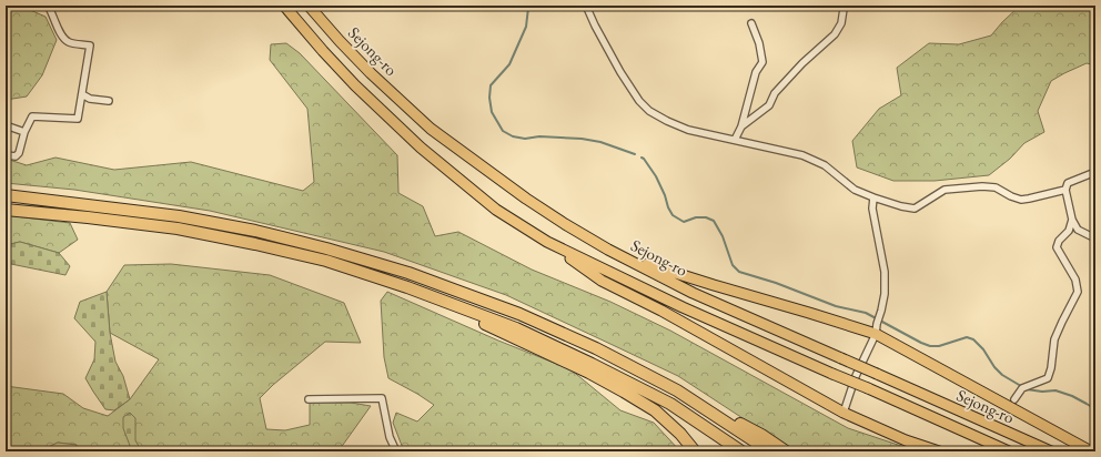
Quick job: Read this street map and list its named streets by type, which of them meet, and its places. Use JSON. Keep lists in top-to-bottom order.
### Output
{
  "streets": {
    "highway": ["Sejong-ro"]
  }
}
